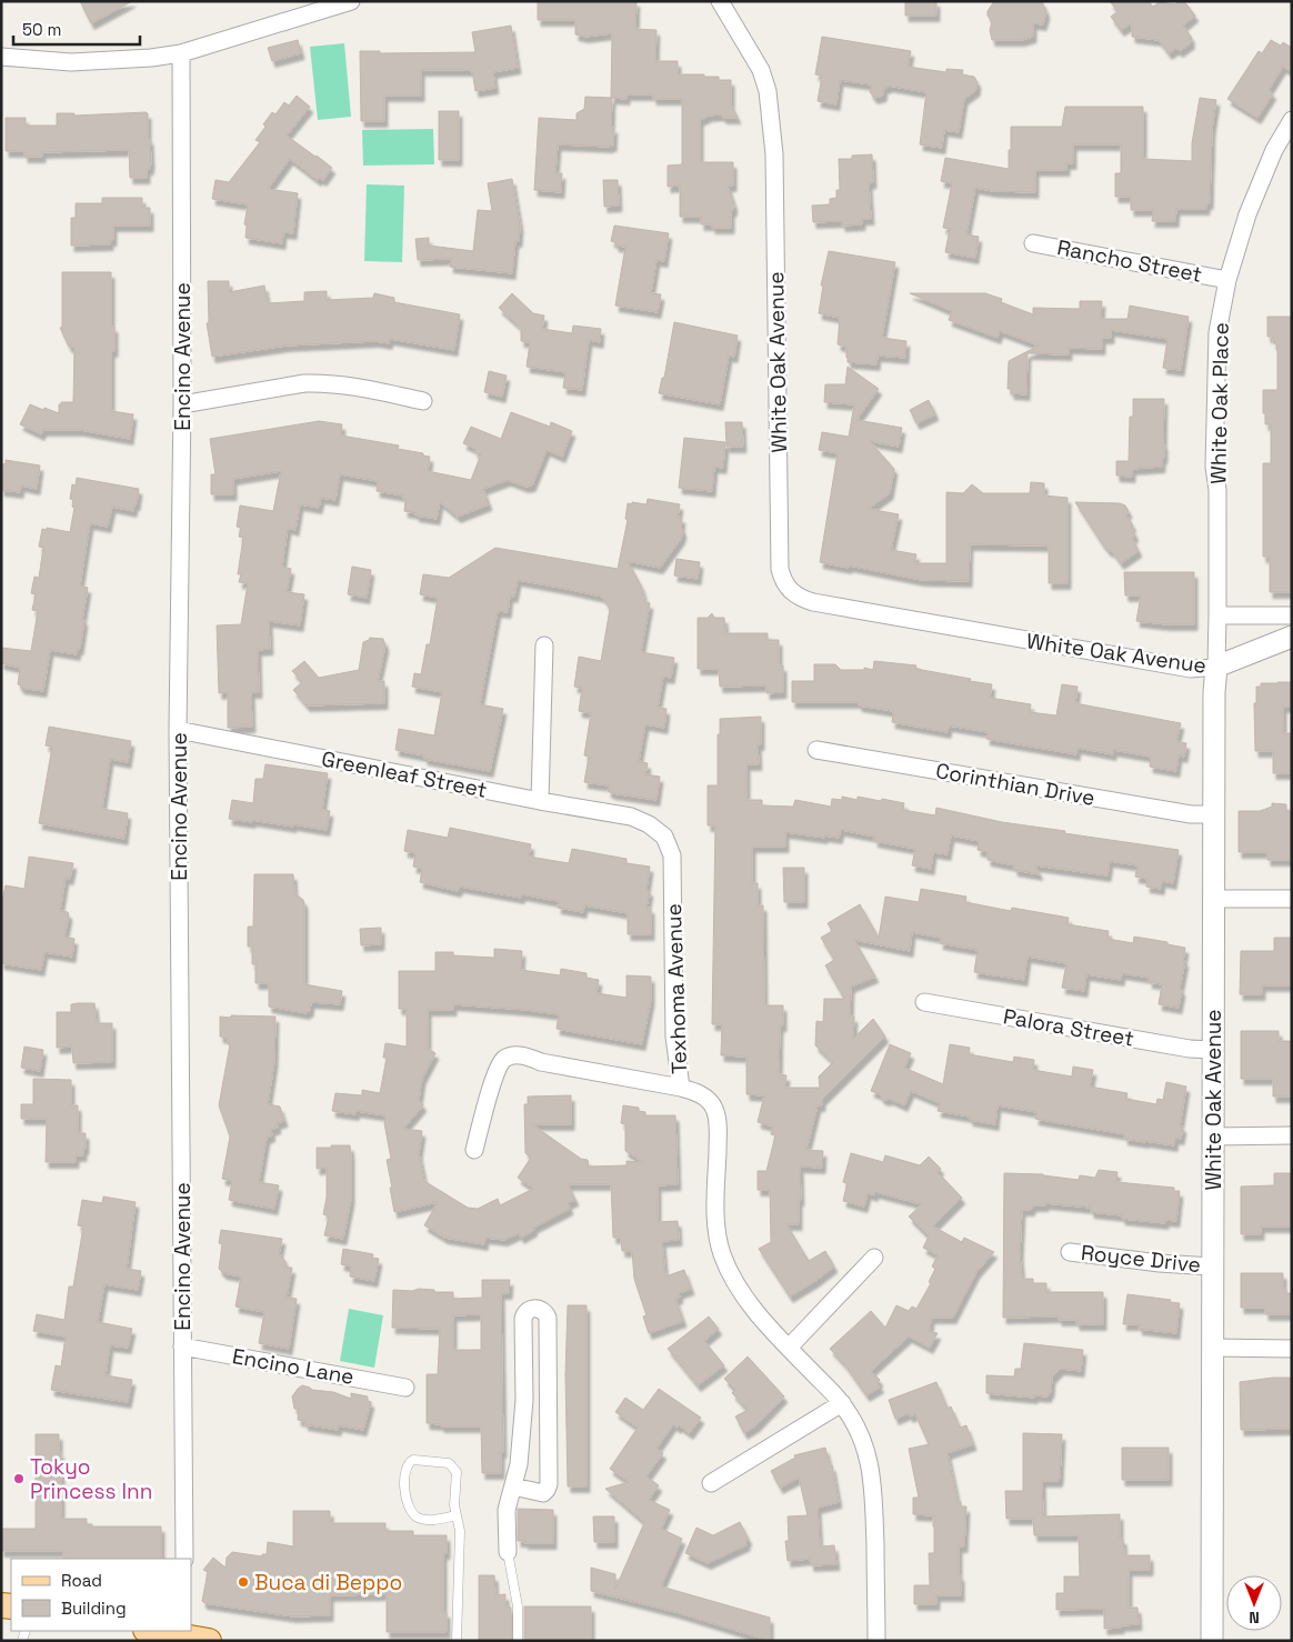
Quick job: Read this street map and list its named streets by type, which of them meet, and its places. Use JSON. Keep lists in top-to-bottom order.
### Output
{
  "streets": {
    "street": [
      "Rancho Street",
      "Encino Avenue",
      "White Oak Avenue",
      "White Oak Place",
      "Greenleaf Street",
      "Corinthian Drive",
      "Texhoma Avenue",
      "Palora Street",
      "Royce Drive",
      "Encino Lane"
    ]
  },
  "crossings": [
    ["Rancho Street", "White Oak Place"],
    ["Encino Avenue", "Greenleaf Street"],
    ["Encino Avenue", "Encino Lane"],
    ["White Oak Avenue", "White Oak Place"],
    ["White Oak Avenue", "Corinthian Drive"],
    ["White Oak Avenue", "Palora Street"],
    ["White Oak Avenue", "Royce Drive"],
    ["Greenleaf Street", "Texhoma Avenue"]
  ],
  "places": ["Tokyo Princess Inn", "Buca di Beppo"],
  "legend": ["Road", "Building"],
  "scale_bar": "50 m",
  "north": "bottom"
}
